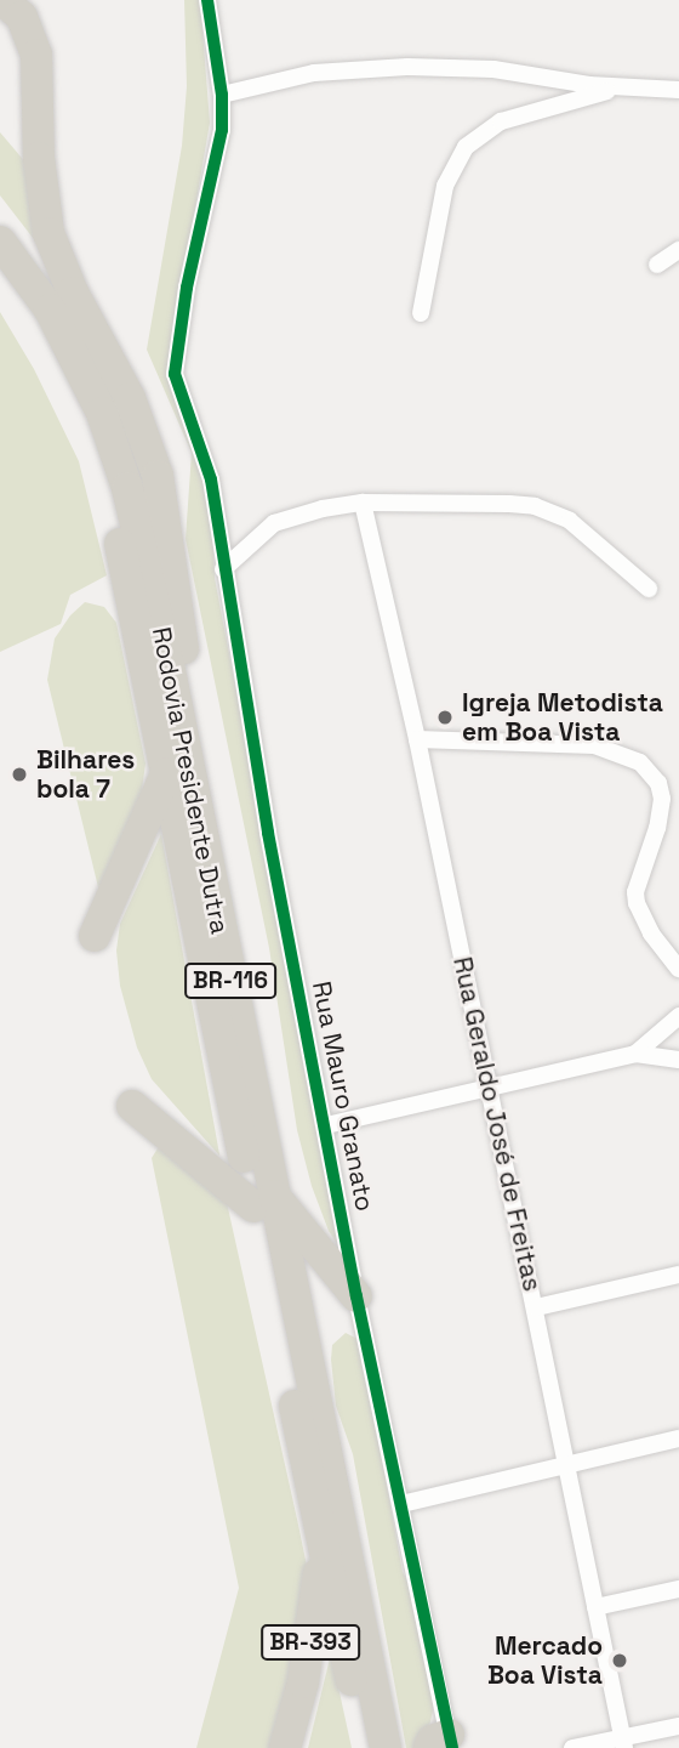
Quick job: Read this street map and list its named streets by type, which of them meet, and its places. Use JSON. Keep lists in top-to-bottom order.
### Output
{
  "streets": {
    "highway": ["Rodovia Presidente Dutra", "BR-116", "BR-393"],
    "street": ["Rua Mauro Granato", "Rua Geraldo José de Freitas"]
  },
  "crossings": [
    ["Rodovia Presidente Dutra", "BR-393"]
  ],
  "places": ["Igreja Metodista em Boa Vista", "Bilhares bola 7", "Mercado Boa Vista"]
}
